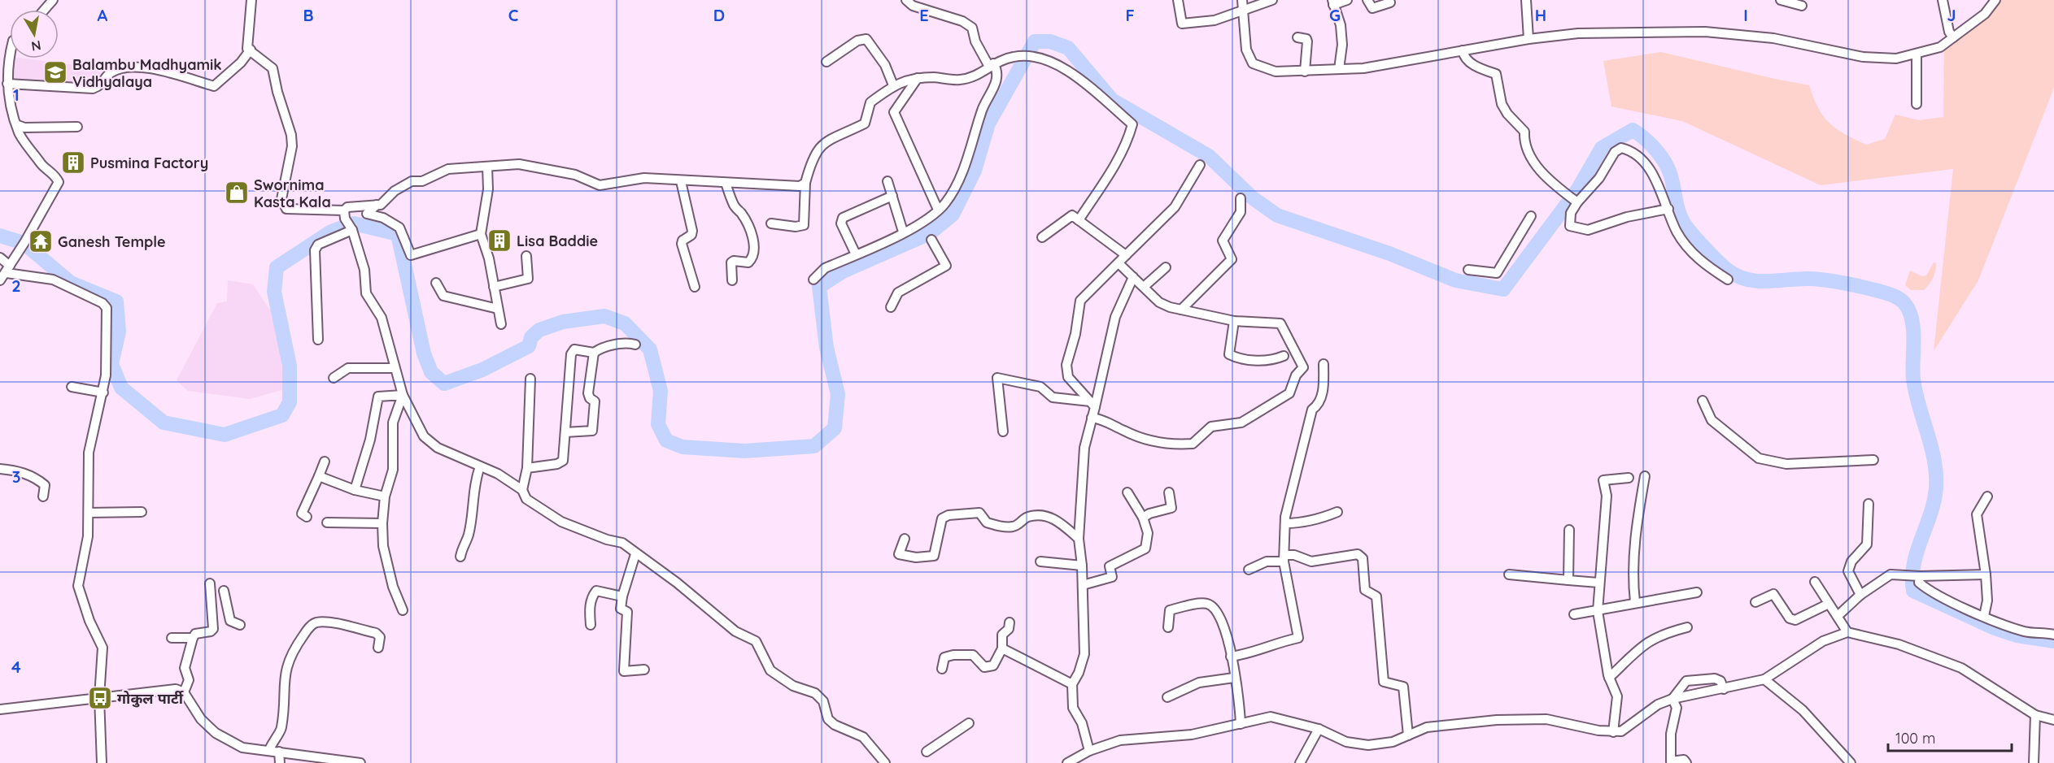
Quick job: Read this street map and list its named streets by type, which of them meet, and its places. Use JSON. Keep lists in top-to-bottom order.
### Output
{
  "places": {
    "school or university": ["Balambu Madhyamik Vidhyalaya"],
    "building": ["Pusmina Factory", "Lisa Baddie"],
    "shop": ["Swornima Kasta Kala"],
    "temple": ["Ganesh Temple"],
    "bus stop": ["गोकुल पार्टी"]
  },
  "scale_bar": "100 m",
  "north": "bottom",
  "grid": {
    "columns": [
      "A",
      "B",
      "C",
      "D",
      "E",
      "F",
      "G",
      "H",
      "I",
      "J"
    ],
    "rows": [
      "1",
      "2",
      "3",
      "4"
    ]
  }
}
